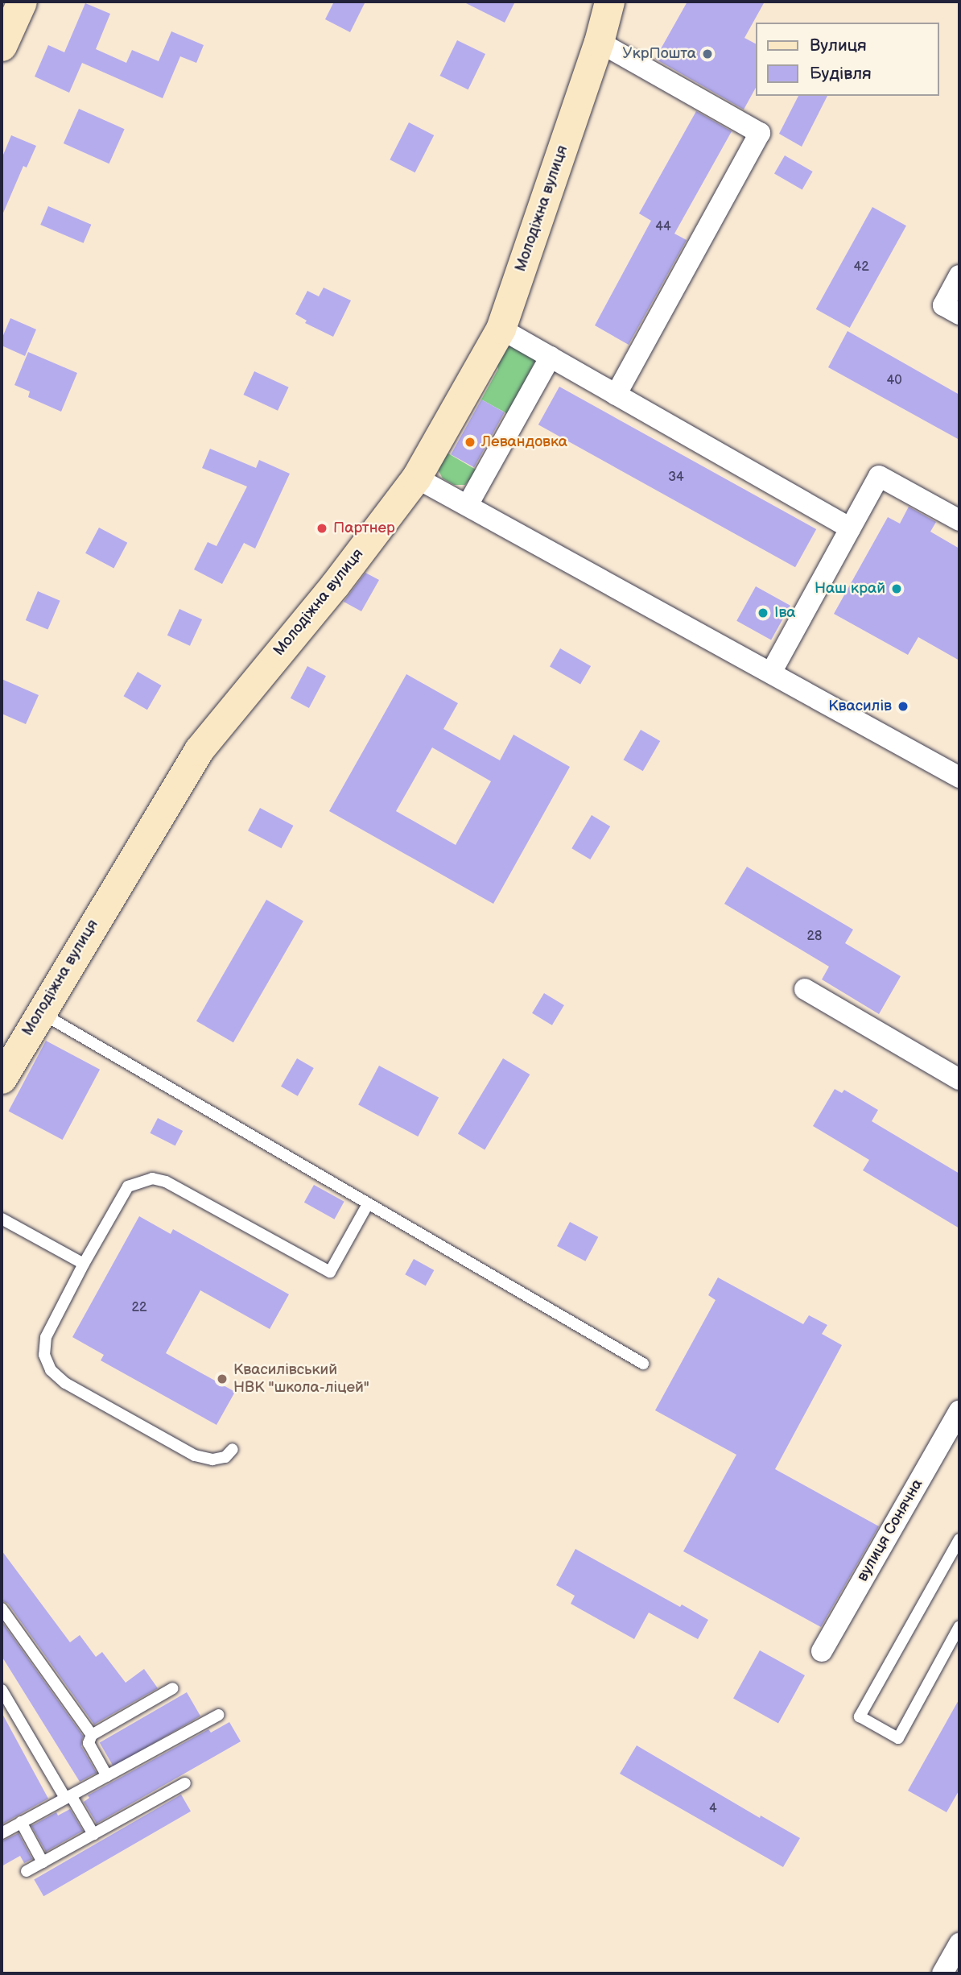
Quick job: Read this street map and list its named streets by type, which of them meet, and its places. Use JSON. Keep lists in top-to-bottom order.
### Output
{
  "streets": {
    "street": ["Молодіжна вулиця", "вулиця Сонячна"]
  },
  "places": [
    "УкрПошта",
    "Левандовка",
    "Партнер",
    "Наш край",
    "Іва",
    "Квасилів",
    "Квасилівський НВК \"школа-ліцей\""
  ],
  "house_numbers": [
    "44",
    "42",
    "40",
    "34",
    "28",
    "22",
    "4"
  ],
  "legend": ["Вулиця", "Будівля"]
}
